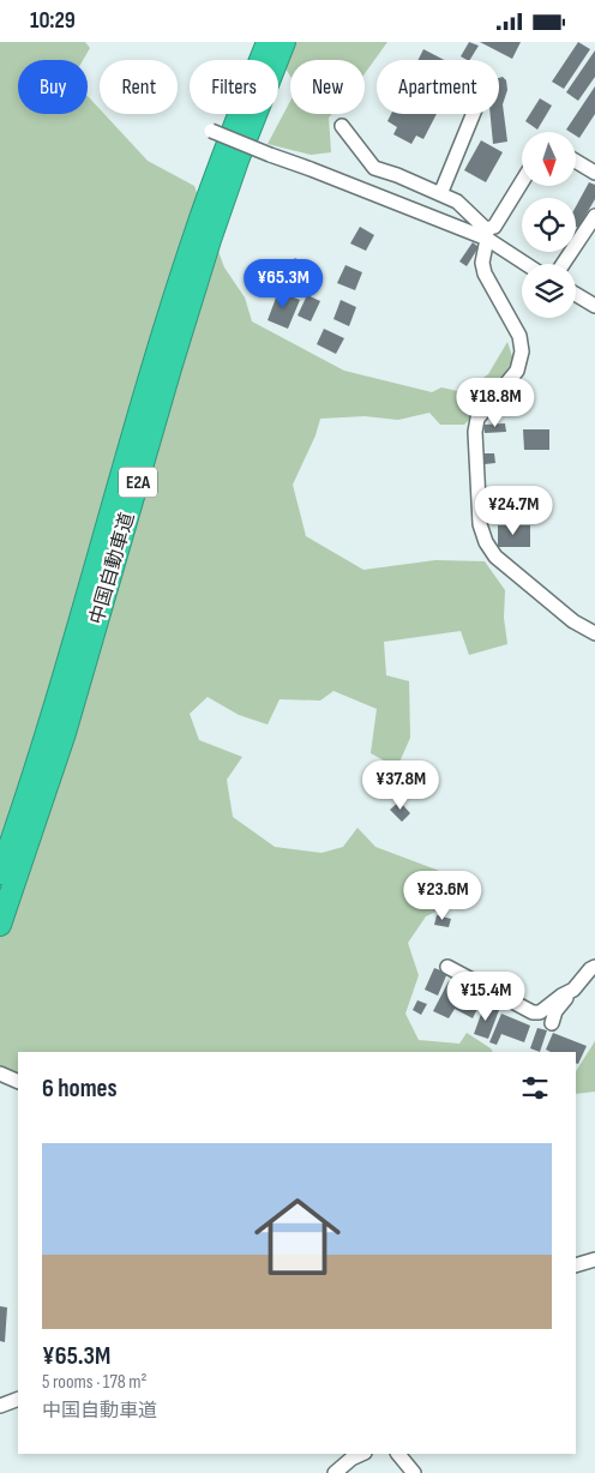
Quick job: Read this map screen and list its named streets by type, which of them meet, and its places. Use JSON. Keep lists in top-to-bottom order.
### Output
{
  "streets": {
    "highway": ["E2A", "中国自動車道"]
  },
  "north": "bottom",
  "page": {
    "status": "10:29",
    "chip": [
      "Buy",
      "Rent",
      "Filters",
      "New",
      "Apartment"
    ],
    "price": [
      "¥65.3M",
      "¥18.8M",
      "¥24.7M",
      "¥37.8M",
      "¥23.6M",
      "¥15.4M"
    ],
    "heading": "6 homes",
    "list": [
      {
        "name": "¥65.3M",
        "note": "5 rooms · 178 m² · 中国自動車道"
      }
    ]
  }
}
